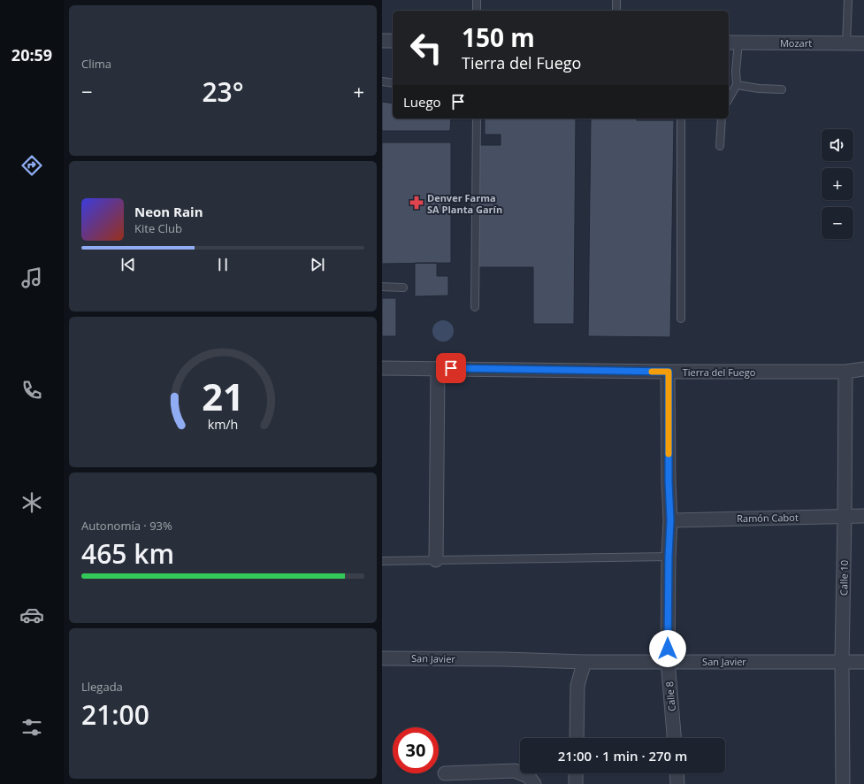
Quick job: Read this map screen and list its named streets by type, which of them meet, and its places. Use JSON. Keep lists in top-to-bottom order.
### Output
{
  "streets": {
    "street": [
      "Mozart",
      "Tierra del Fuego",
      "Ramón Cabot",
      "Calle 10",
      "San Javier",
      "Calle 8"
    ]
  },
  "crossings": [
    ["Tierra del Fuego", "Calle 10"],
    ["Tierra del Fuego", "Calle 8"],
    ["Ramón Cabot", "Calle 10"],
    ["Ramón Cabot", "Calle 8"],
    ["Calle 10", "San Javier"],
    ["San Javier", "Calle 8"]
  ],
  "places": {
    "pharmacy": ["Denver Farma SA Planta Garín"]
  },
  "page": {
    "tabs": "20:59",
    "tile": [
      "Clima",
      ["Autonomía · 93%", "465 km"],
      ["Llegada", "21:00"]
    ],
    "turn": ["150 m", "Tierra del Fuego"],
    "heat": ["−", "23°", "+"],
    "then": "Luego",
    "map_buttons": ["+", "−"],
    "song": ["Neon Rain", "Kite Club"],
    "limit": "30",
    "trip": "21:00 · 1 min · 270 m",
    "gauge": ["21", "km/h"]
  }
}
